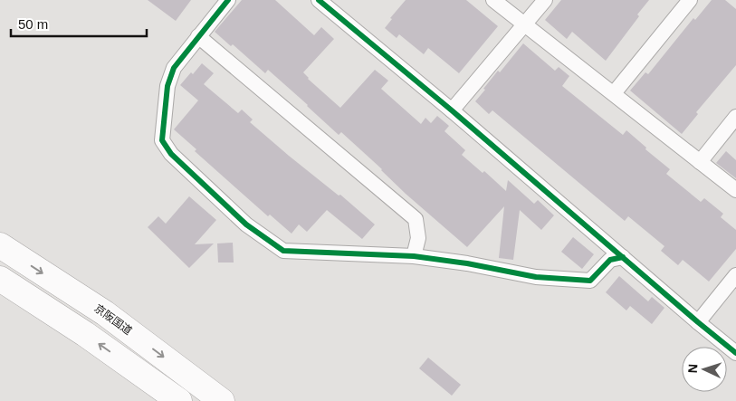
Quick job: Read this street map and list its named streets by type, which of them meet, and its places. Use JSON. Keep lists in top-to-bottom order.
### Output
{
  "streets": {
    "highway": ["京阪国道"]
  },
  "scale_bar": "50 m",
  "north": "left"
}
